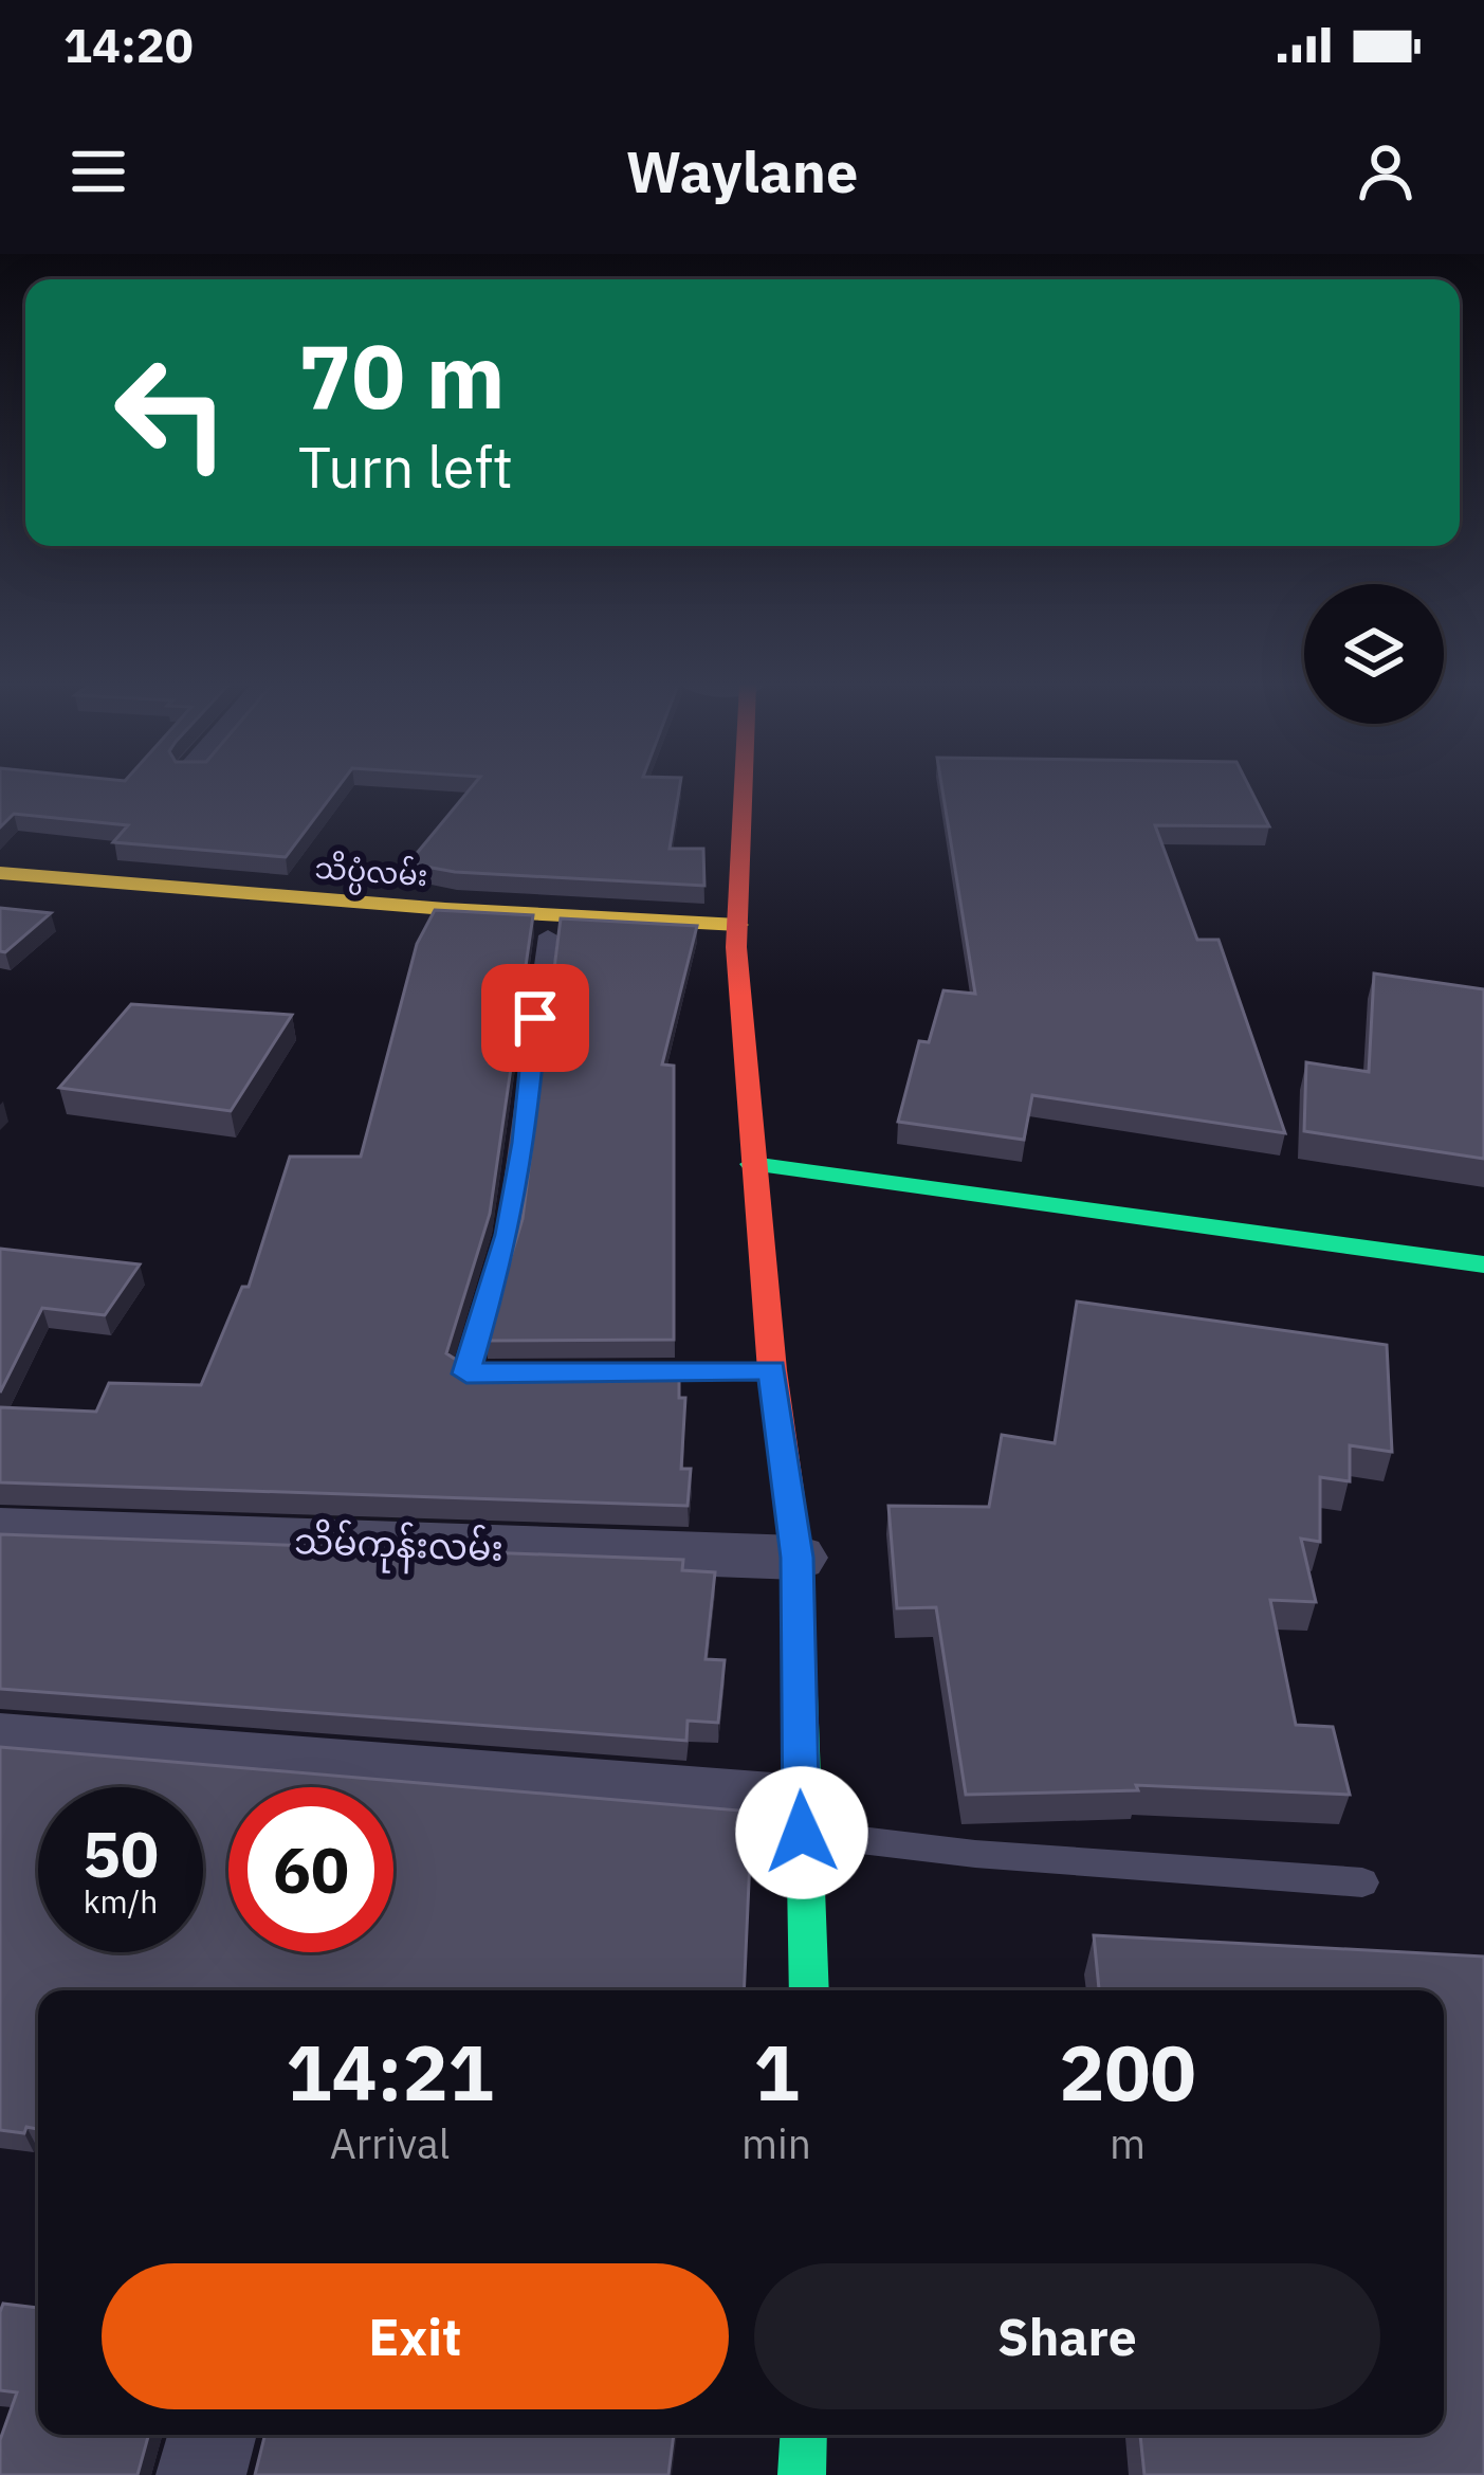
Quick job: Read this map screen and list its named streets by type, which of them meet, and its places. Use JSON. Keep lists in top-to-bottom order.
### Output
{
  "streets": {
    "main road": ["သိပ္ပံလမ်း"],
    "street": ["သိမ်ကုန်းလမ်း"]
  },
  "page": {
    "status": "14:20",
    "header": "Waylane",
    "turn": ["70 m", "Turn left"],
    "speed": "50 km/h",
    "limit": "60",
    "eta": [
      "14:21",
      "Arrival",
      "1",
      "min",
      "200",
      "m"
    ],
    "buttons": ["Exit", "Share"]
  }
}
